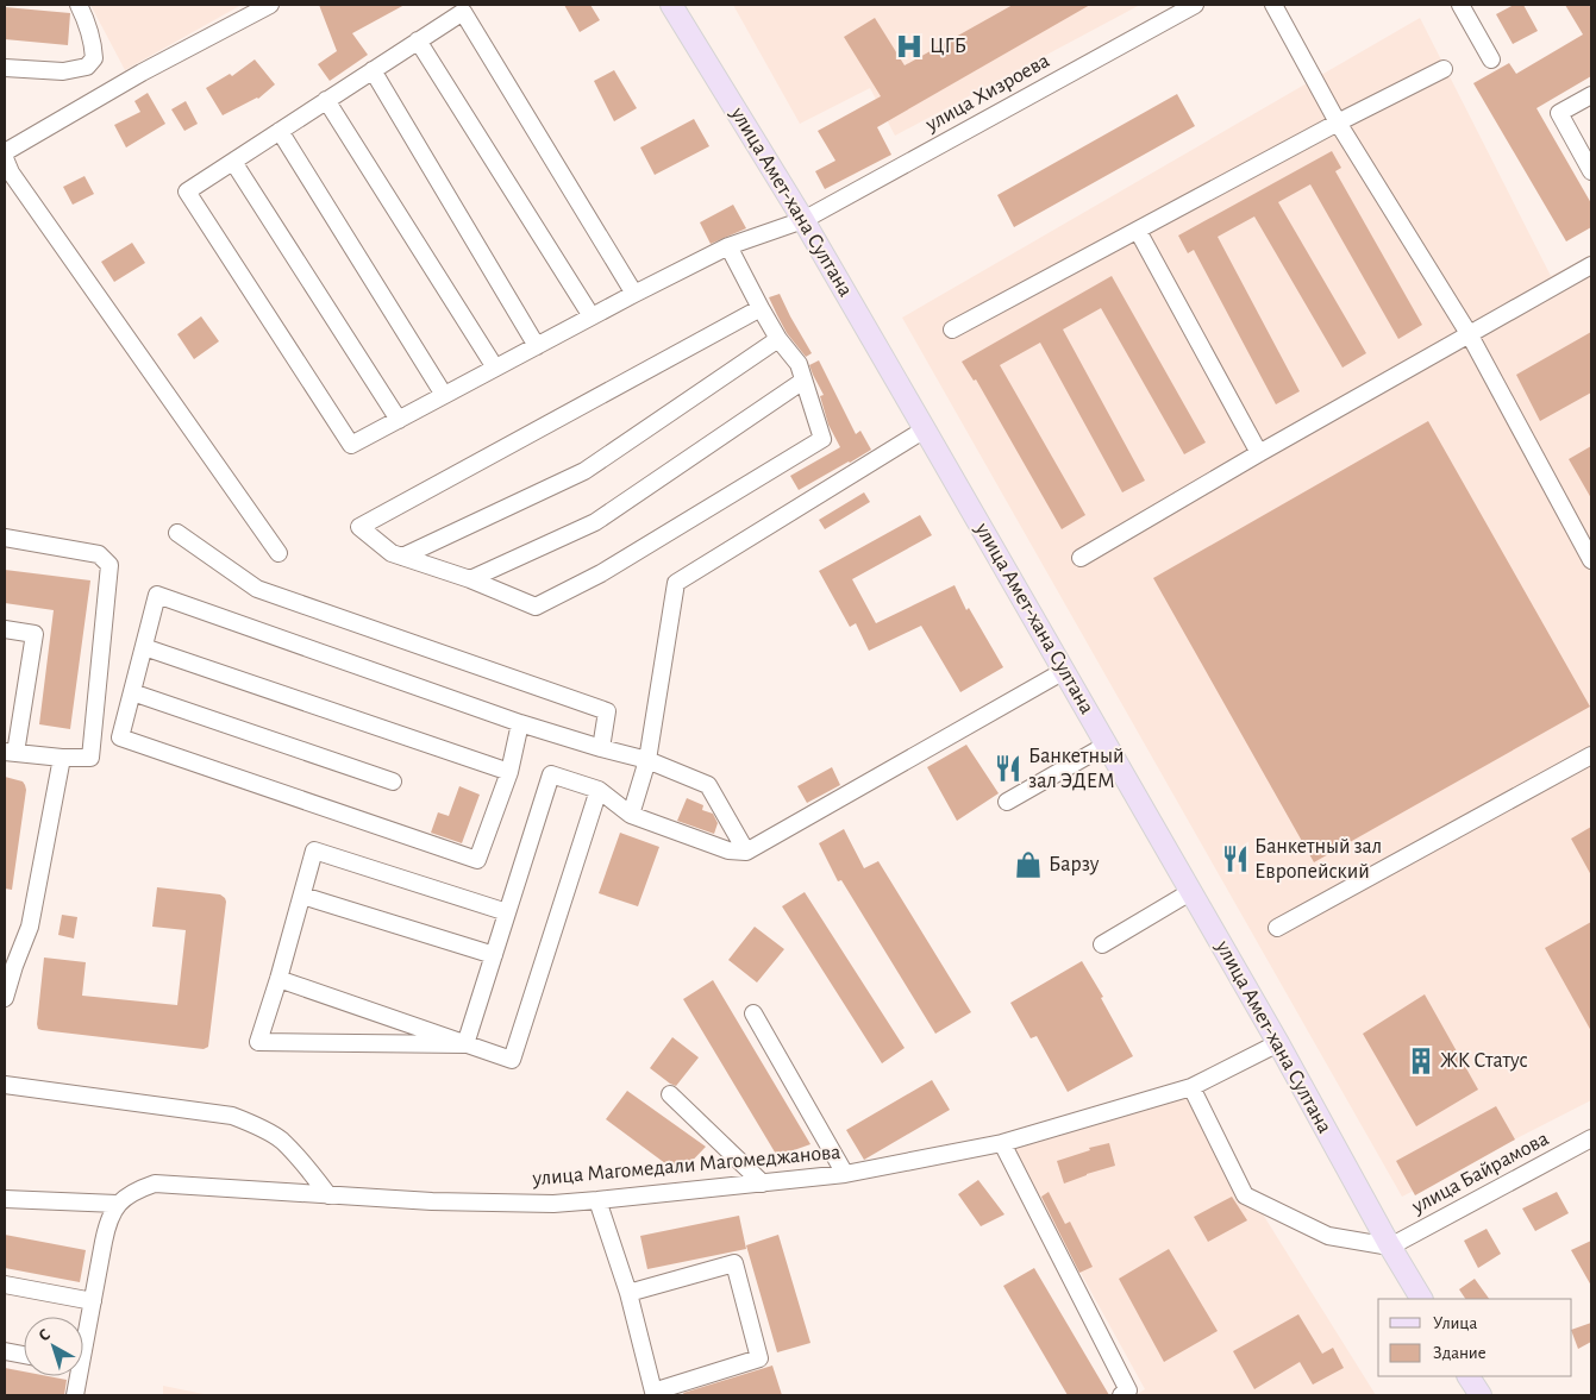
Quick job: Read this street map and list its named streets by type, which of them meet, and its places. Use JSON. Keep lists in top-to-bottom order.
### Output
{
  "streets": {
    "main road": ["улица Амет-хана Султана"],
    "street": ["улица Хизроева", "улица Магомедали Магомеджановa", "улица Байрамова"]
  },
  "crossings": [
    ["улица Хизроева", "улица Амет-хана Султана"],
    ["улица Амет-хана Султана", "улица Магомедали Магомеджановa"],
    ["улица Амет-хана Султана", "улица Байрамова"]
  ],
  "places": {
    "hospital": ["ЦГБ"],
    "restaurant": ["Банкетный зал ЭДЕМ", "Банкетный зал Европейский"],
    "shop": ["Барзу"],
    "building": ["ЖК Статус"]
  },
  "legend": ["Улица", "Здание"],
  "north": "top left"
}
